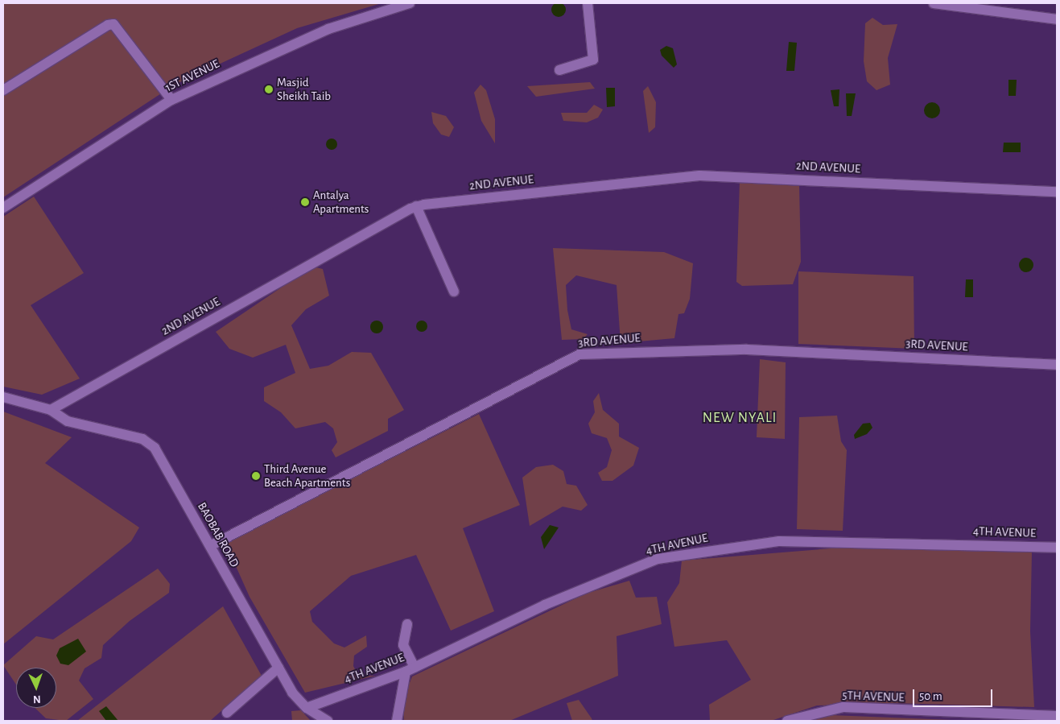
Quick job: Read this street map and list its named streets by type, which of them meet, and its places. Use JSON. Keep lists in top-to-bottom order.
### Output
{
  "streets": {
    "street": [
      "1ST AVENUE",
      "2ND AVENUE",
      "3RD AVENUE",
      "4TH AVENUE",
      "BAOBAB ROAD",
      "5TH AVENUE"
    ]
  },
  "crossings": [
    ["2ND AVENUE", "BAOBAB ROAD"],
    ["3RD AVENUE", "BAOBAB ROAD"],
    ["4TH AVENUE", "BAOBAB ROAD"]
  ],
  "districts": ["NEW NYALI"],
  "places": ["Masjid Sheikh Taib", "Antalya Apartments", "Third Avenue Beach Apartments"],
  "scale_bar": "50 m",
  "north": "bottom"
}
